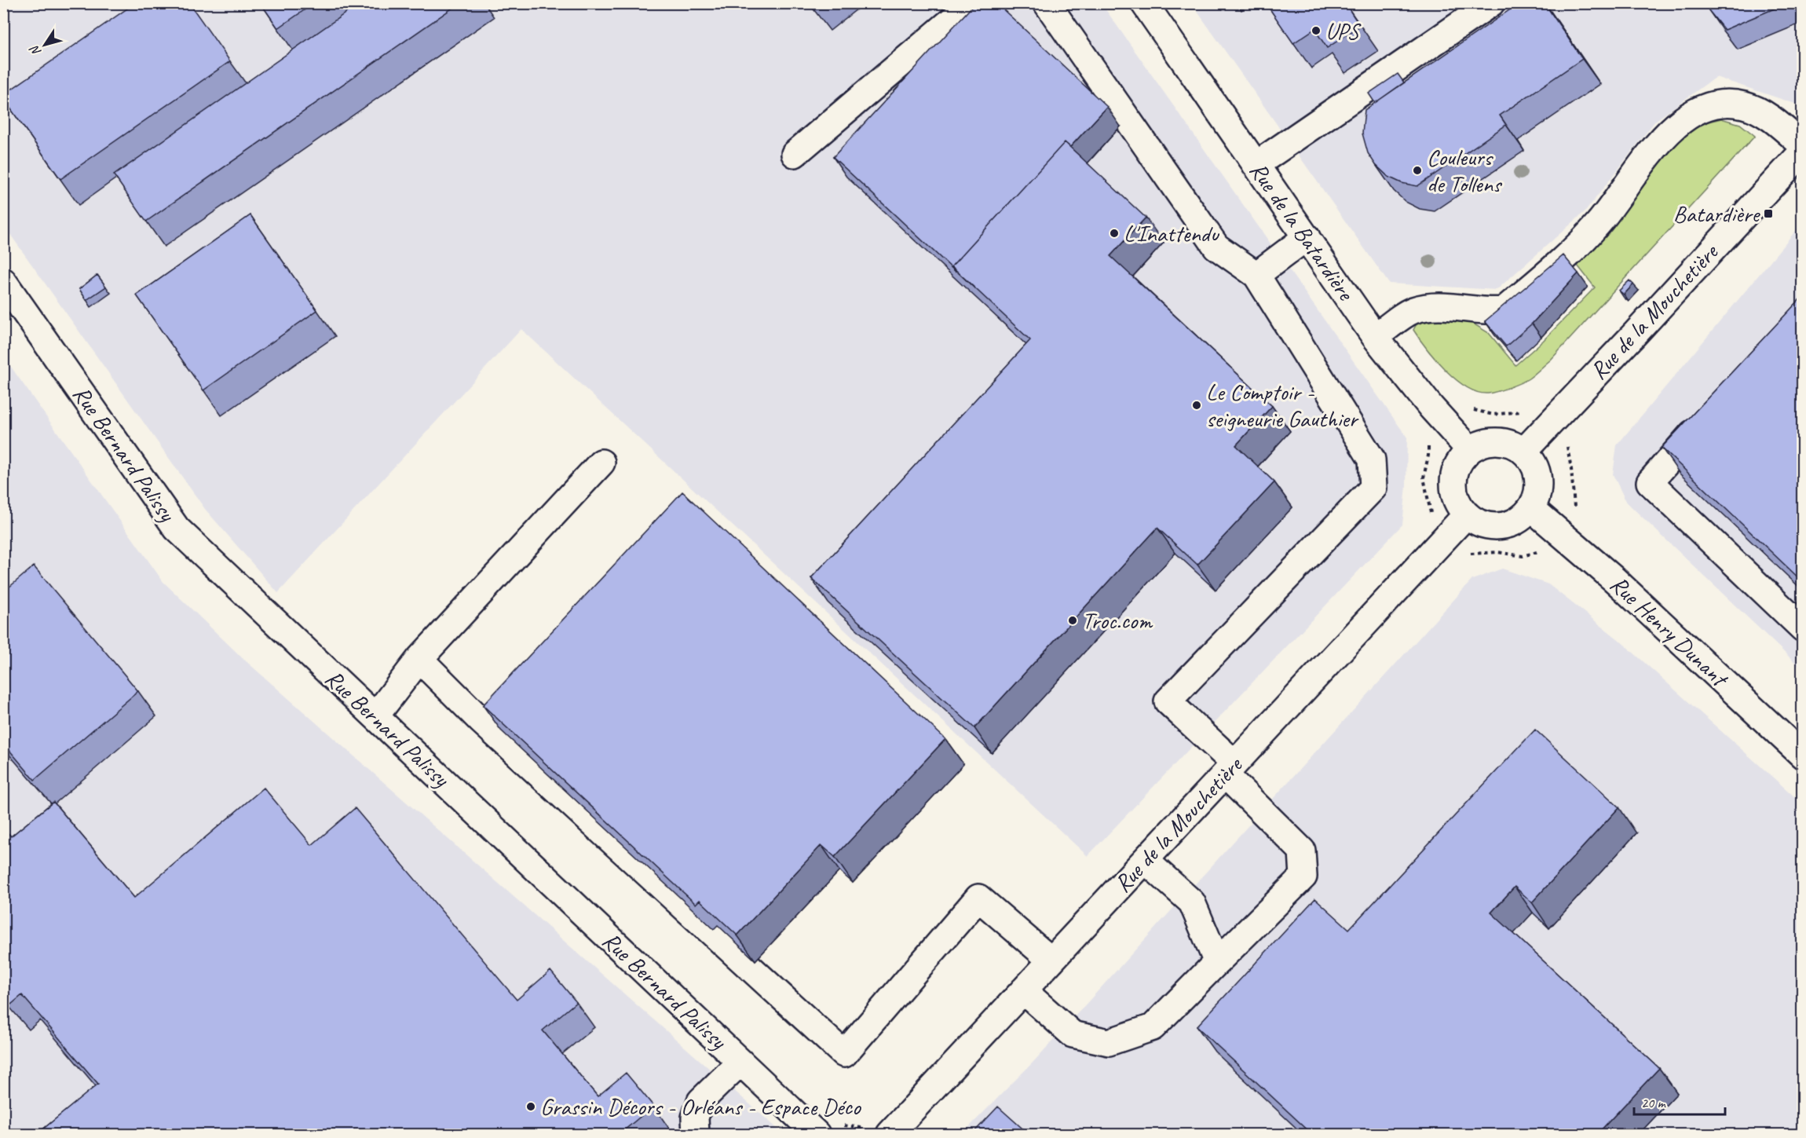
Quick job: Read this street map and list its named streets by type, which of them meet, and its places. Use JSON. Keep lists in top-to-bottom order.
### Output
{
  "streets": {
    "street": [
      "Rue de la Batardière",
      "Rue de la Mouchetière",
      "Rue Bernard Palissy",
      "Rue Henry Dunant"
    ]
  },
  "crossings": [
    ["Rue de la Batardière", "Rue de la Mouchetière"],
    ["Rue de la Batardière", "Rue Henry Dunant"],
    ["Rue de la Mouchetière", "Rue Henry Dunant"]
  ],
  "places": {
    "other": [
      "UPS",
      "Couleurs de Tollens",
      "L'Inattendu",
      "Le Comptoir - seigneurie Gauthier",
      "Troc.com",
      "Grassin Décors - Orléans - Espace Déco"
    ],
    "transit": ["Batardière"]
  },
  "scale_bar": "20 m",
  "north": "bottom left"
}
